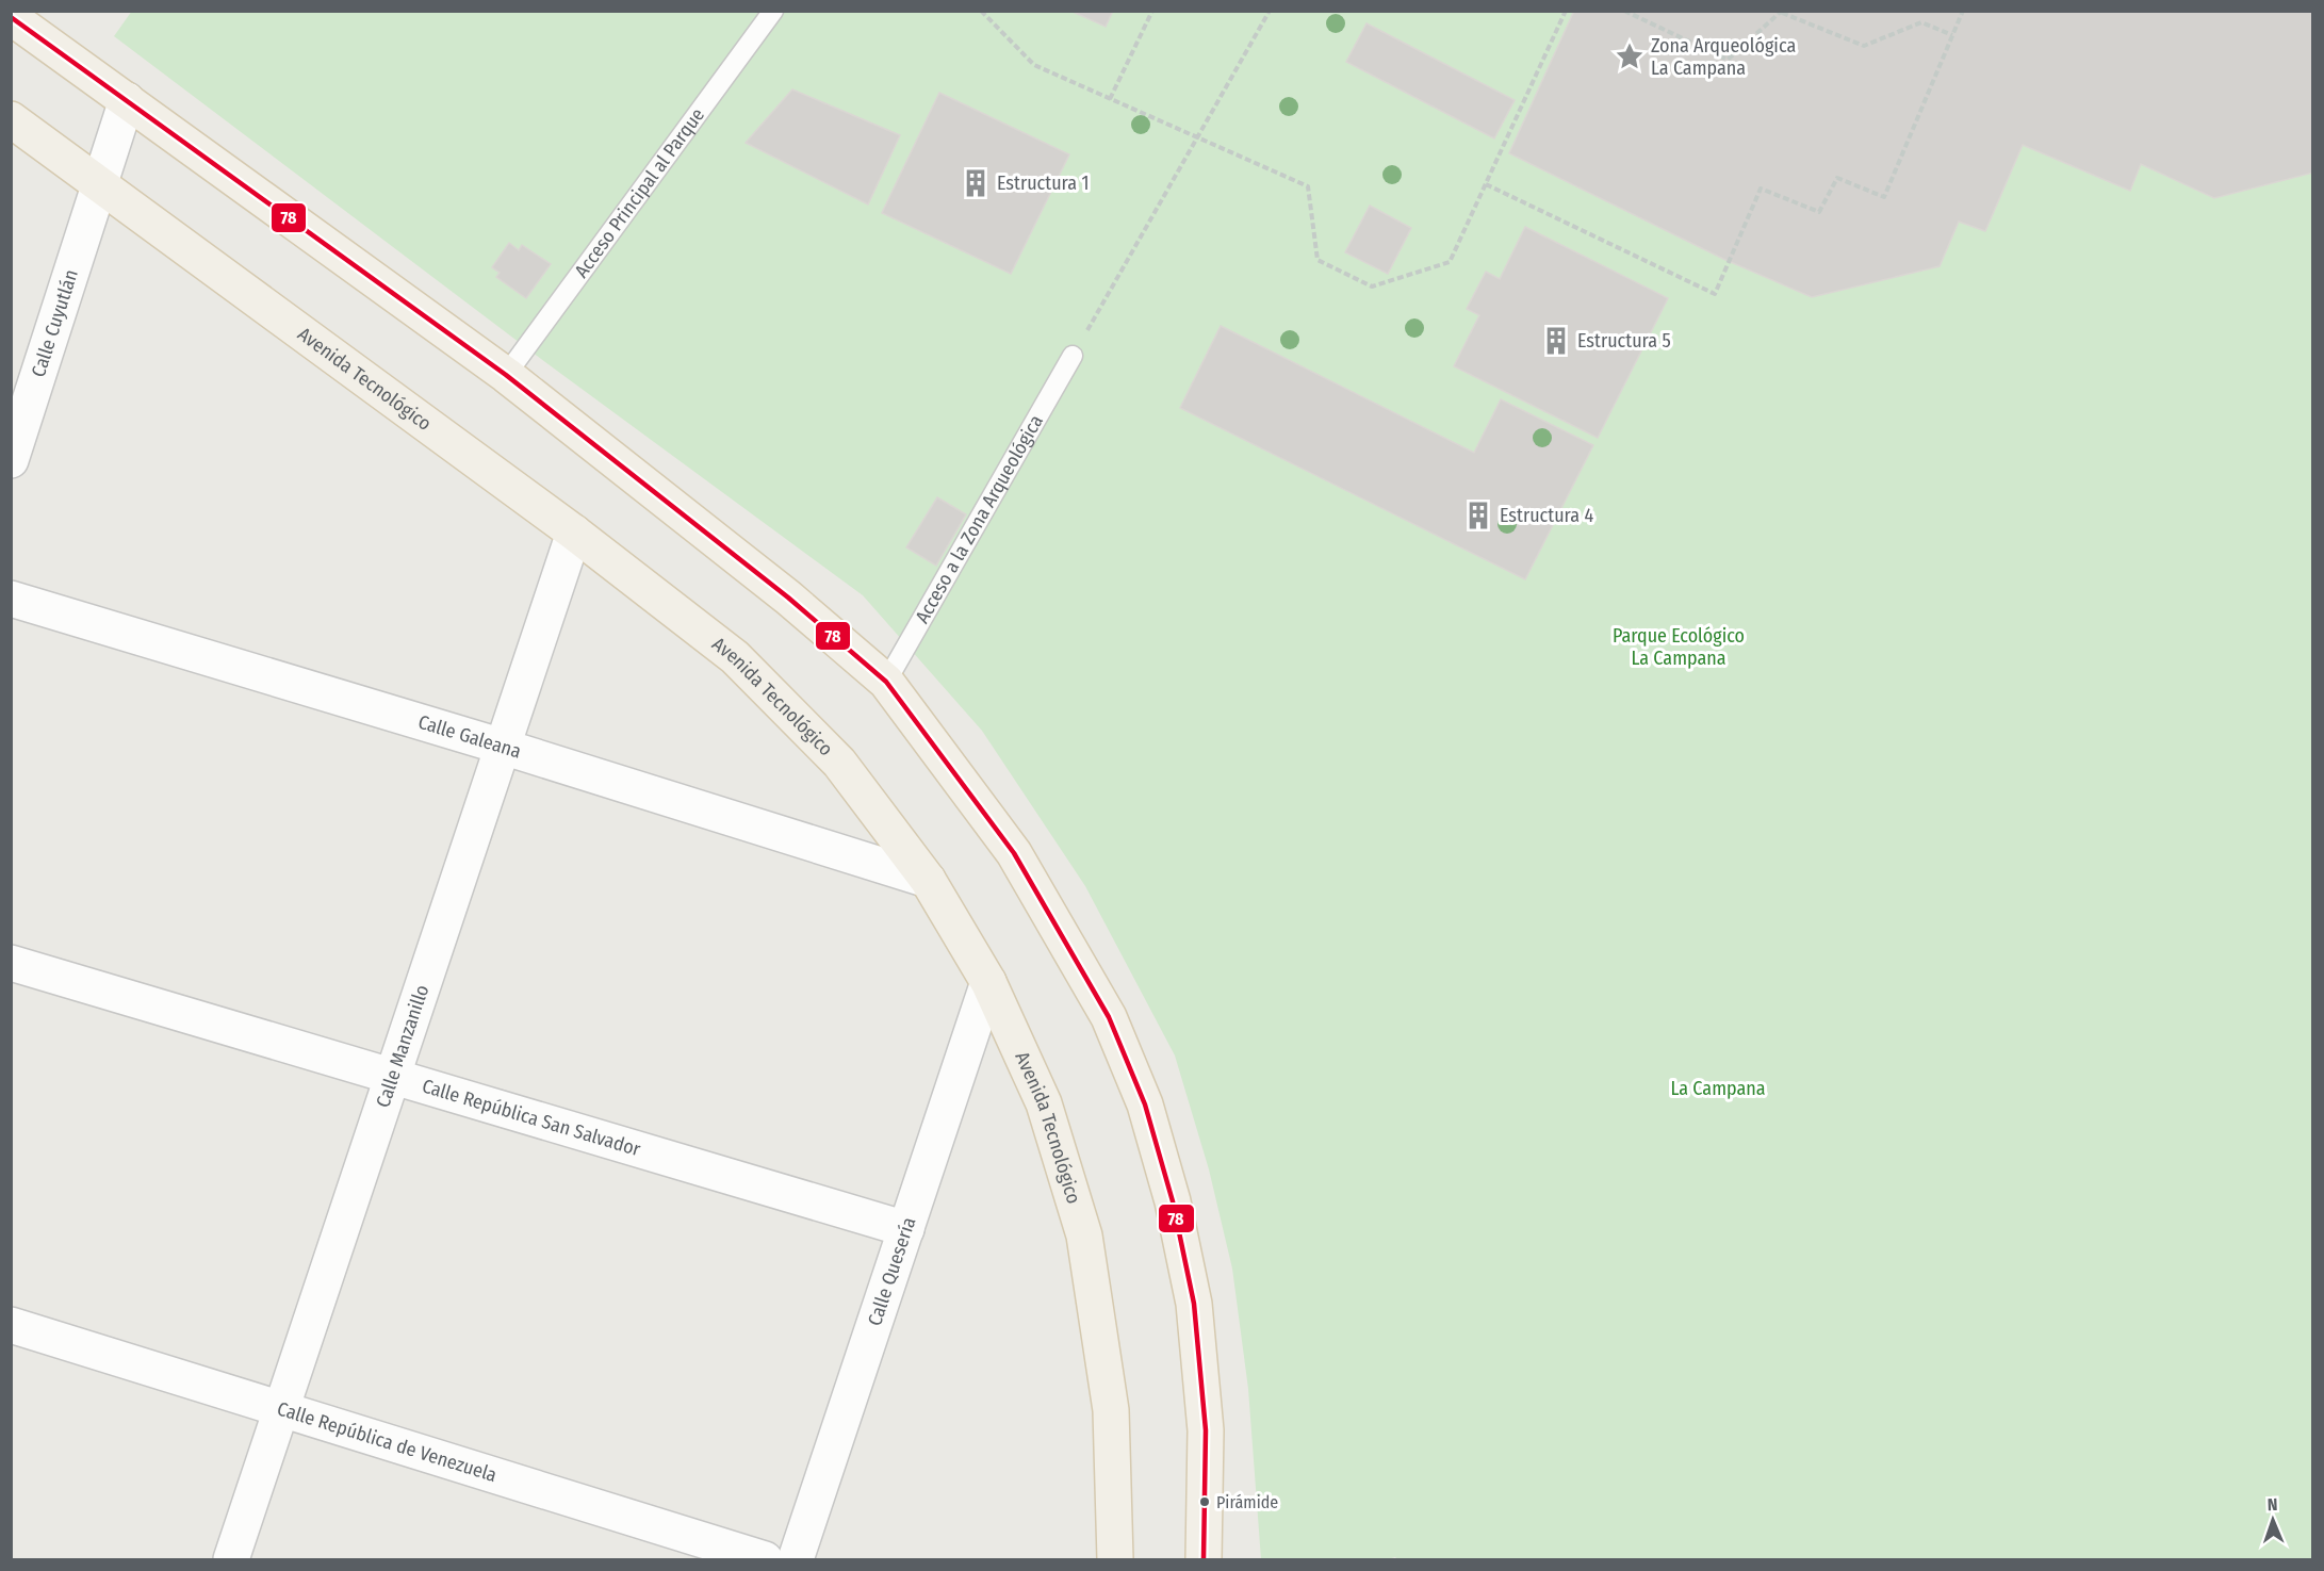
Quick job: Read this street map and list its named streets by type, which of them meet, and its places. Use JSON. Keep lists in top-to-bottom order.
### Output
{
  "streets": {
    "main road": ["Avenida Tecnológico"],
    "street": [
      "Calle Cuyutlán",
      "Calle Galeana",
      "Calle Manzanillo",
      "Calle República San Salvador",
      "Calle Quesería",
      "Calle República de Venezuela"
    ],
    "lane": ["Acceso Principal al Parque", "Acceso a la Zona Arqueológica"]
  },
  "crossings": [
    ["Calle Cuyutlán", "Avenida Tecnológico"],
    ["Avenida Tecnológico", "Calle Galeana"],
    ["Avenida Tecnológico", "Calle Manzanillo"],
    ["Avenida Tecnológico", "Calle Quesería"],
    ["Calle Galeana", "Calle Manzanillo"],
    ["Calle Manzanillo", "Calle República San Salvador"],
    ["Calle Manzanillo", "Calle República de Venezuela"],
    ["Calle República San Salvador", "Calle Quesería"]
  ],
  "parks": ["Parque Ecológico La Campana", "La Campana"],
  "places": {
    "place": ["Zona Arqueológica La Campana"],
    "building": ["Estructura 1", "Estructura 5", "Estructura 4"],
    "other": ["Pirámide"]
  },
  "lines": ["transit line 78"],
  "north": "top"
}
